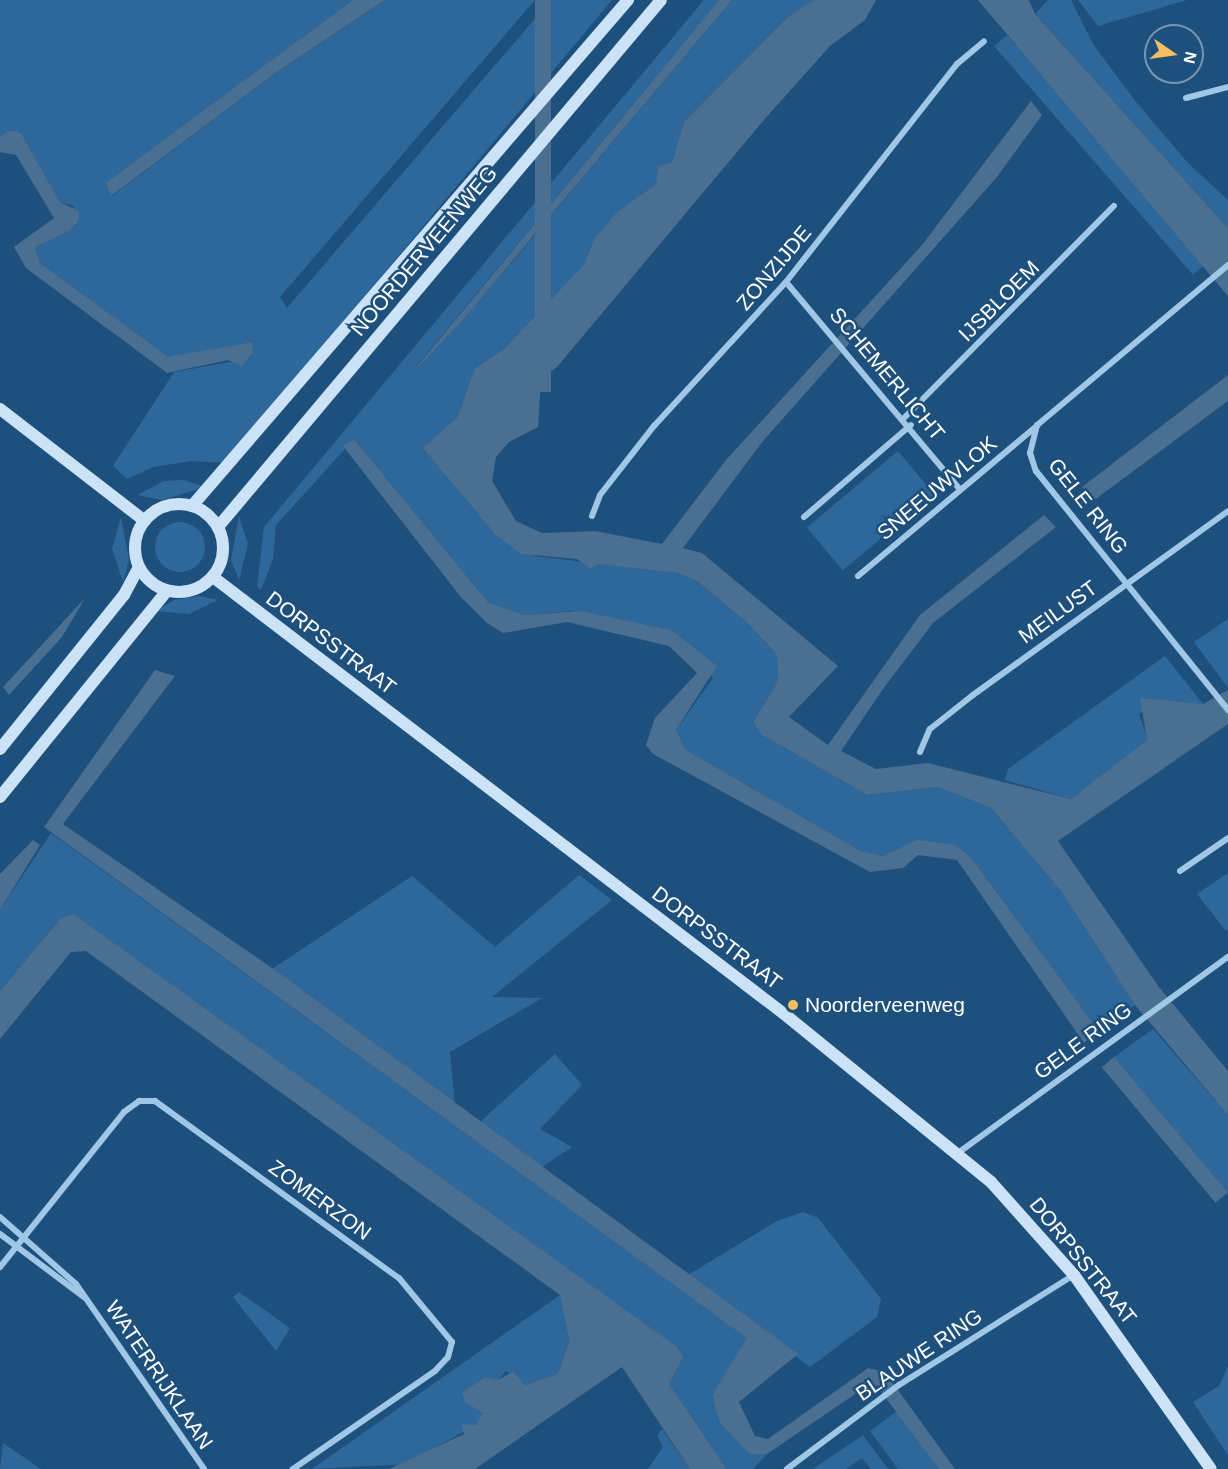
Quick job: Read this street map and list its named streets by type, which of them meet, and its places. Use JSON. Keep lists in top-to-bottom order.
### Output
{
  "streets": {
    "street": [
      "NOORDERVEENWEG",
      "ZONZIJDE",
      "IJSBLOEM",
      "SCHEMERLICHT",
      "SNEEUWVLOK",
      "GELE RING",
      "MEILUST",
      "DORPSSTRAAT",
      "ZOMERZON",
      "BLAUWE RING",
      "WATERRIJKLAAN"
    ]
  },
  "crossings": [
    ["NOORDERVEENWEG", "DORPSSTRAAT"],
    ["ZONZIJDE", "SCHEMERLICHT"],
    ["IJSBLOEM", "SCHEMERLICHT"],
    ["SCHEMERLICHT", "SNEEUWVLOK"],
    ["SNEEUWVLOK", "GELE RING"],
    ["GELE RING", "MEILUST"],
    ["GELE RING", "DORPSSTRAAT"],
    ["DORPSSTRAAT", "BLAUWE RING"],
    ["ZOMERZON", "WATERRIJKLAAN"]
  ],
  "places": ["Noorderveenweg"],
  "north": "right"
}
